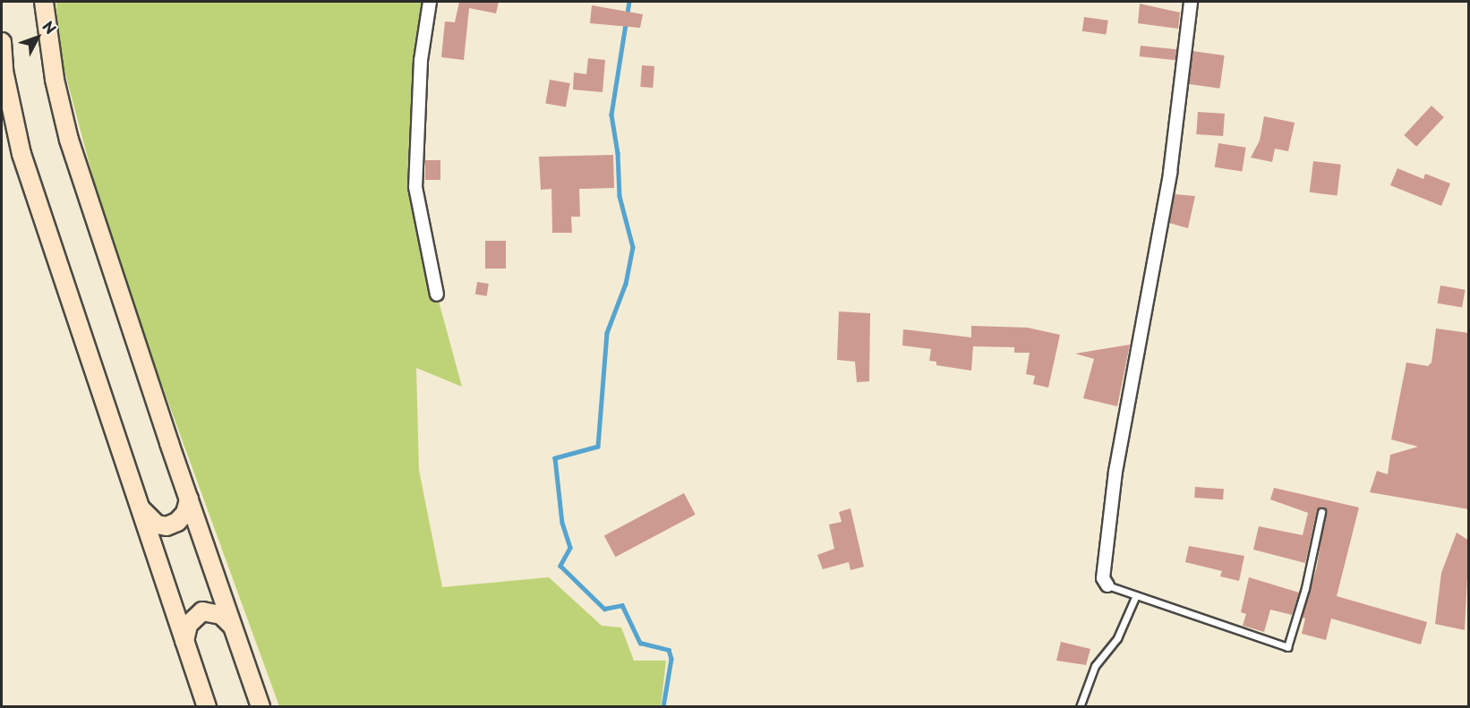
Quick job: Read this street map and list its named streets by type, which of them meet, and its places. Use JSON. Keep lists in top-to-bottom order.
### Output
{
  "north": "top right"
}
